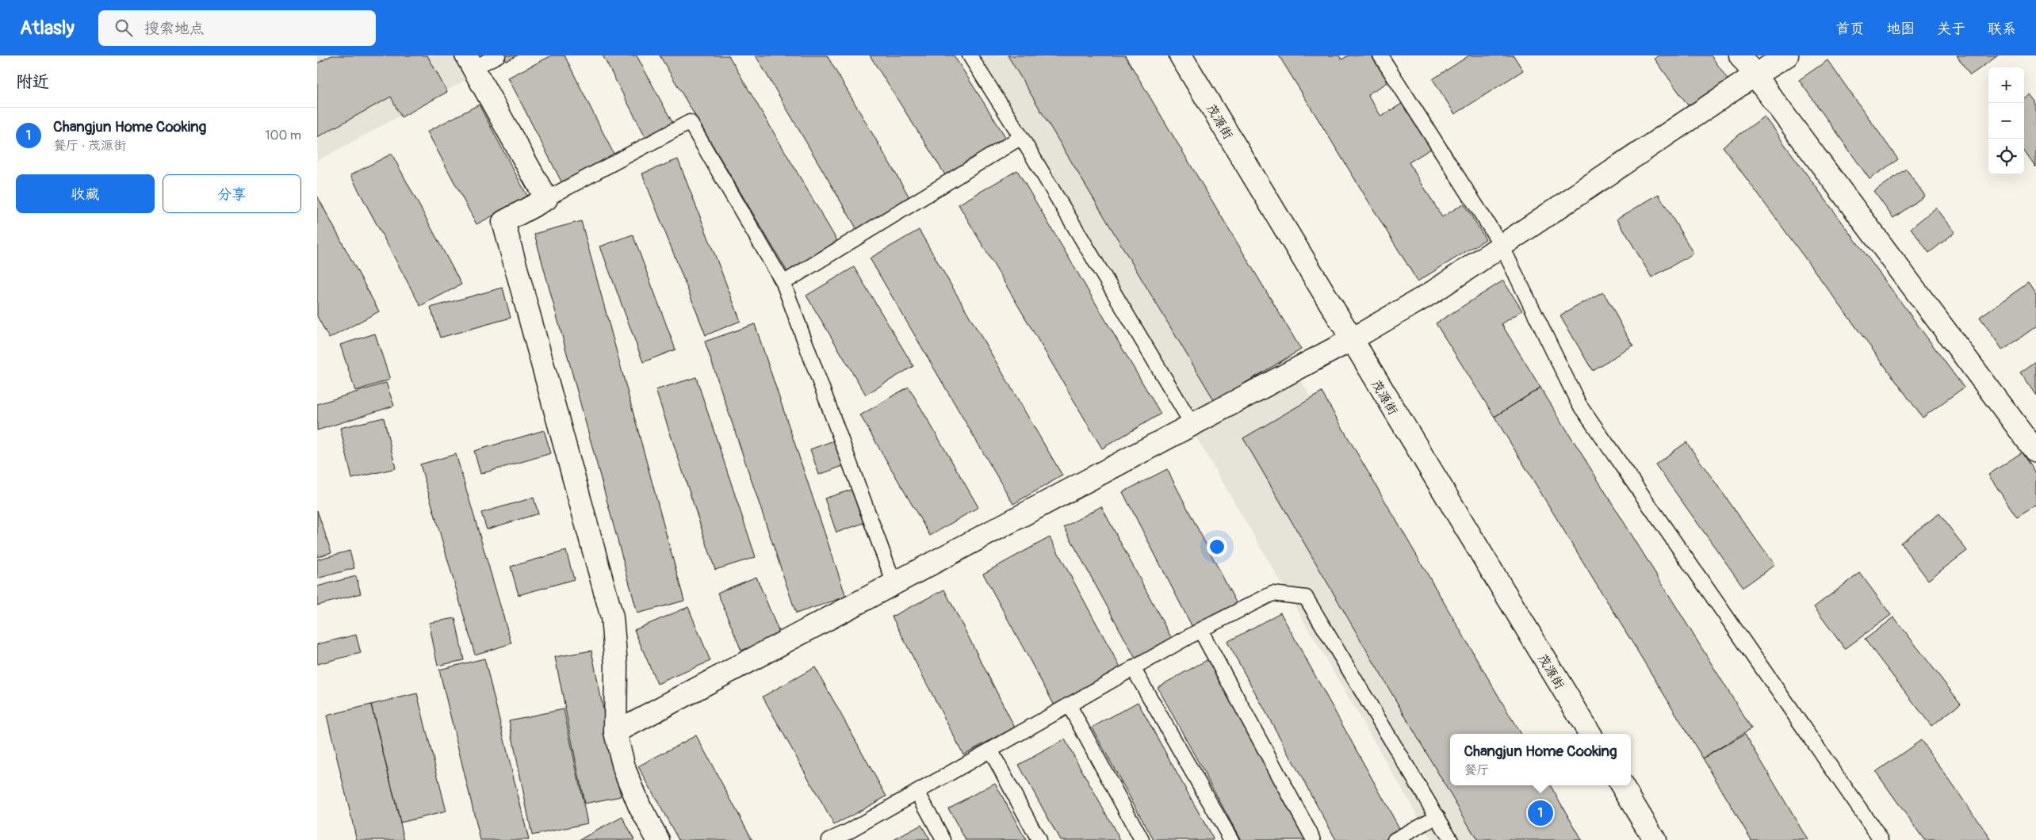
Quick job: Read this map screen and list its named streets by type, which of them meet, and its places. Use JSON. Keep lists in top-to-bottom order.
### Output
{
  "streets": {
    "street": ["茂源街"]
  },
  "page": {
    "header": "Atlasly",
    "search": "搜索地点",
    "nav": [
      "首页",
      "地图",
      "关于",
      "联系"
    ],
    "heading": "附近",
    "map_buttons": ["+", "−"],
    "list": [
      {
        "mark": "1",
        "name": "Changjun Home Cooking",
        "note": "餐厅 · 茂源街",
        "value": "100 m"
      }
    ],
    "buttons": ["收藏", "分享"],
    "popup": ["Changjun Home Cooking", "餐厅"],
    "pins": "1"
  }
}
